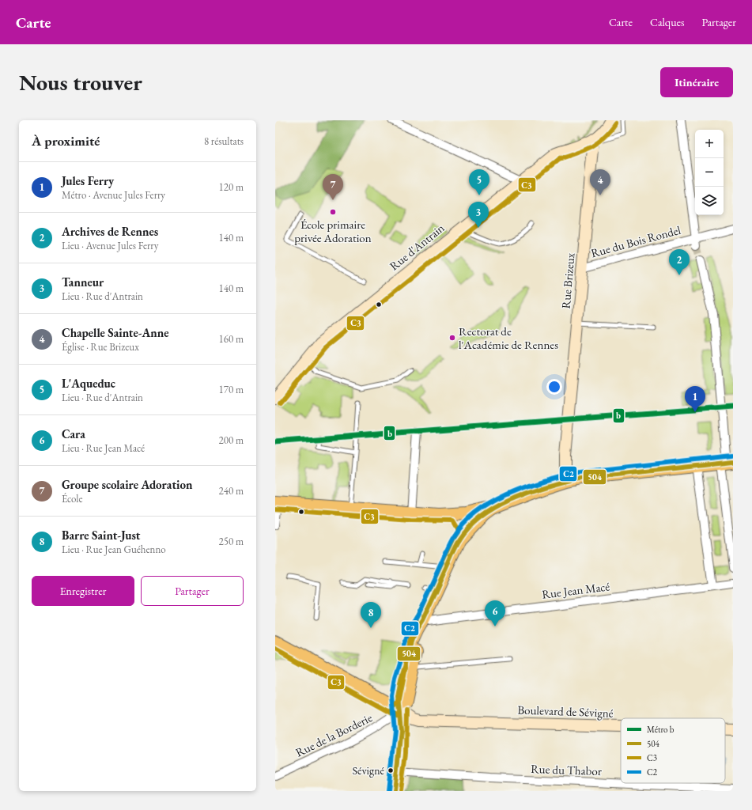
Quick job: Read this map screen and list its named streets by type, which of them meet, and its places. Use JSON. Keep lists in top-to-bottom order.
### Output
{
  "streets": {
    "street": [
      "Rue du Bois Rondel",
      "Rue d'Antrain",
      "Rue Brizeux",
      "Rue Jean Macé",
      "Boulevard de Sévigné",
      "Rue de la Borderie",
      "Rue du Thabor"
    ]
  },
  "crossings": [
    ["Rue du Bois Rondel", "Rue Brizeux"],
    ["Rue d'Antrain", "Rue Brizeux"],
    ["Boulevard de Sévigné", "Rue de la Borderie"]
  ],
  "places": ["École primaire privée Adoration", "Rectorat de l'Académie de Rennes", "Sévigné"],
  "lines": [
    "transit line C3",
    "metro line b",
    "transit line C2",
    "transit line 504"
  ],
  "legend": [
    "Métro b",
    "504",
    "C3",
    "C2"
  ],
  "page": {
    "header": "Carte",
    "nav": ["Carte", "Calques", "Partager"],
    "buttons": [
      "Itinéraire",
      ["Enregistrer", "Partager"]
    ],
    "title": "Nous trouver",
    "heading": ["À proximité", "8 résultats"],
    "map_buttons": ["+", "−"],
    "list": [
      {
        "mark": "1",
        "name": "Jules Ferry",
        "note": "Métro · Avenue Jules Ferry",
        "value": "120 m"
      },
      {
        "mark": "2",
        "name": "Archives de Rennes",
        "note": "Lieu · Avenue Jules Ferry",
        "value": "140 m"
      },
      {
        "mark": "3",
        "name": "Tanneur",
        "note": "Lieu · Rue d'Antrain",
        "value": "140 m"
      },
      {
        "mark": "4",
        "name": "Chapelle Sainte-Anne",
        "note": "Église · Rue Brizeux",
        "value": "160 m"
      },
      {
        "mark": "5",
        "name": "L'Aqueduc",
        "note": "Lieu · Rue d'Antrain",
        "value": "170 m"
      },
      {
        "mark": "6",
        "name": "Cara",
        "note": "Lieu · Rue Jean Macé",
        "value": "200 m"
      },
      {
        "mark": "7",
        "name": "Groupe scolaire Adoration",
        "note": "École",
        "value": "240 m"
      },
      {
        "mark": "8",
        "name": "Barre Saint-Just",
        "note": "Lieu · Rue Jean Guéhenno",
        "value": "250 m"
      }
    ],
    "pins": [
      "4",
      "5",
      "7",
      "3",
      "2",
      "1",
      "6",
      "8"
    ]
  }
}
